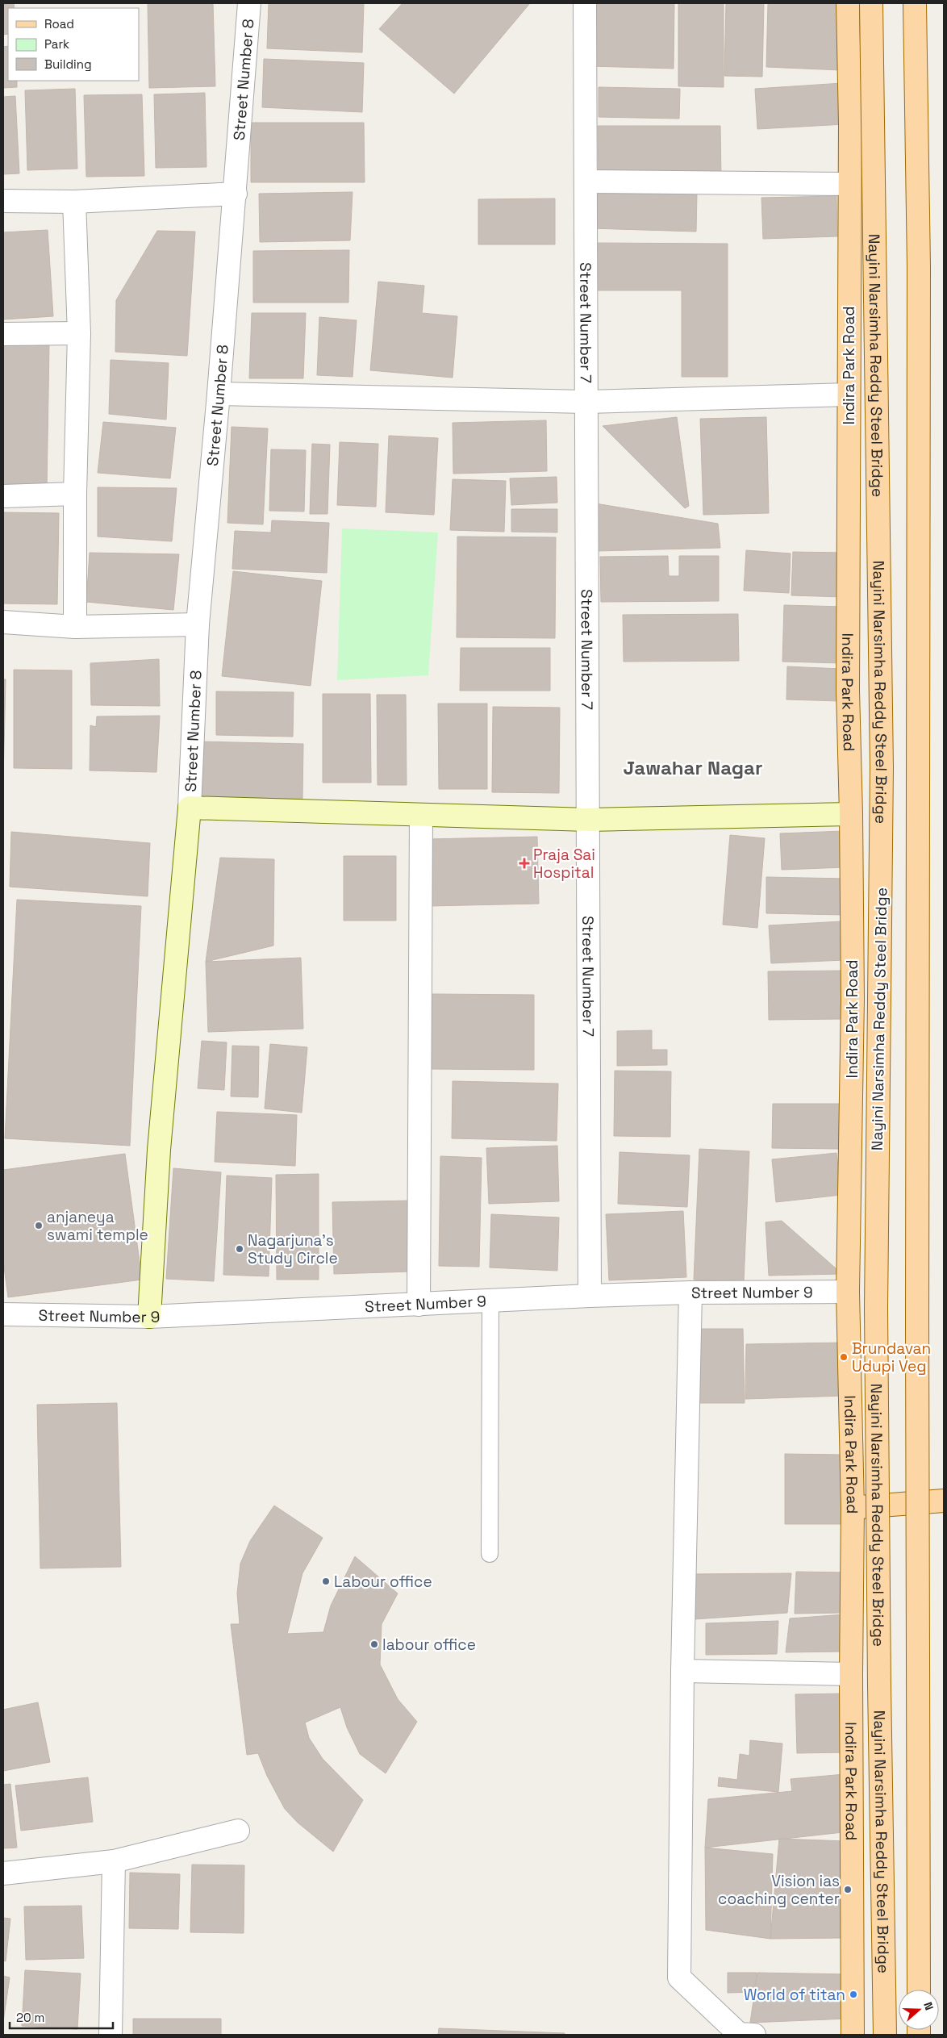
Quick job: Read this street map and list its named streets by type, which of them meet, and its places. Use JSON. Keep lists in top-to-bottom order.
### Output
{
  "streets": {
    "main road": ["Indira Park Road", "Nayini Narsimha Reddy Steel Bridge"],
    "street": ["Street Number 8", "Street Number 7", "Street Number 9"]
  },
  "crossings": [
    ["Street Number 7", "Street Number 9"],
    ["Indira Park Road", "Street Number 9"]
  ],
  "districts": ["Jawahar Nagar"],
  "places": {
    "health": ["Praja Sai Hospital"],
    "other": [
      "anjaneya swami temple",
      "Nagarjuna's Study Circle",
      "Brundavan Udupi Veg",
      "Labour office",
      "labour office",
      "Vision ias coaching center",
      "World of titan"
    ]
  },
  "legend": ["Road", "Park", "Building"],
  "scale_bar": "20 m",
  "north": "right"
}
